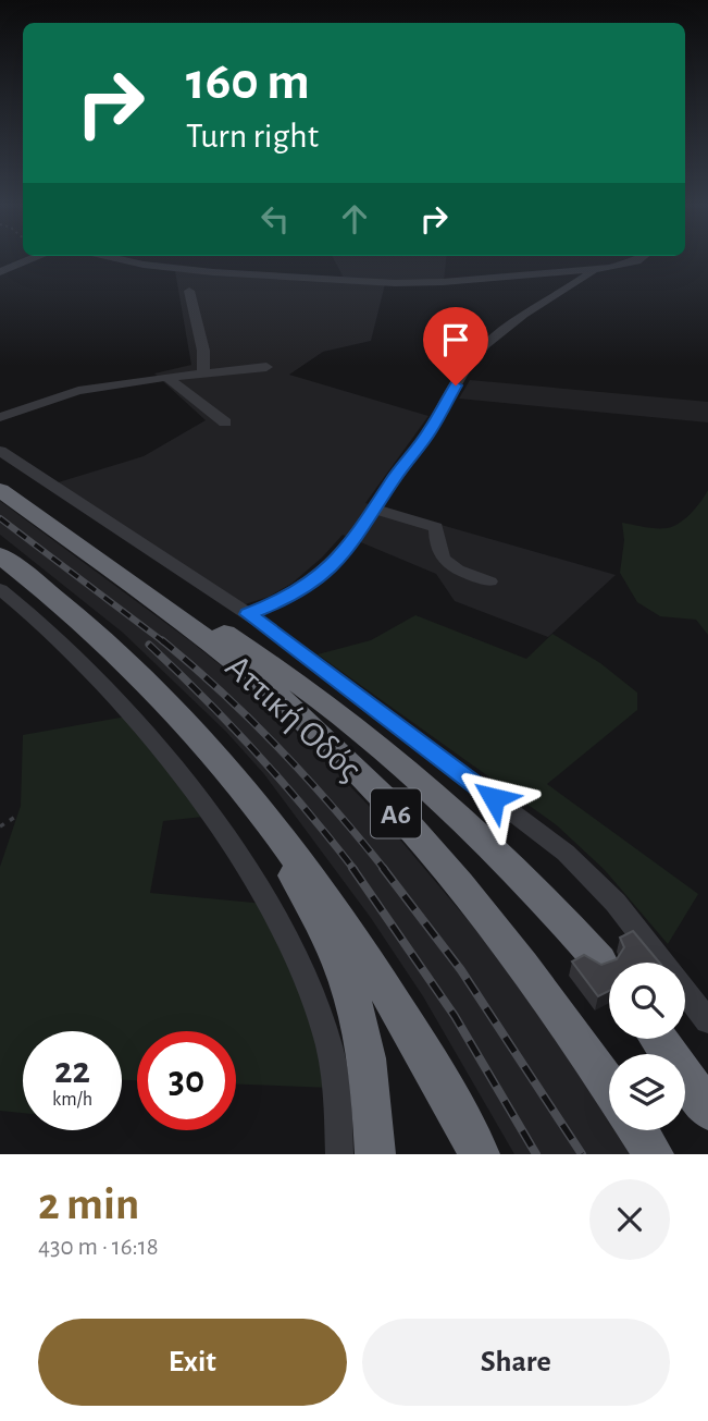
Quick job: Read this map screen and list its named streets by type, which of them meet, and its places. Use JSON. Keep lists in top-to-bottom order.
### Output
{
  "streets": {
    "highway": ["Αττική Οδός", "Α6"]
  },
  "page": {
    "turn": ["160 m", "Turn right"],
    "speed": "22 km/h",
    "limit": "30",
    "heading": ["2 min", "430 m · 16:18"],
    "buttons": ["Exit", "Share"]
  }
}
